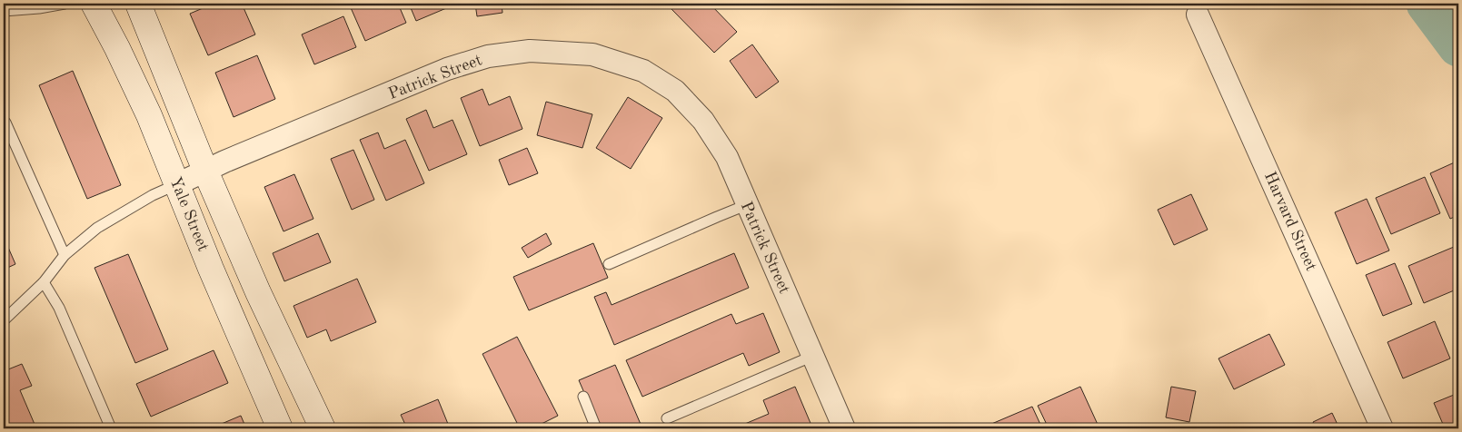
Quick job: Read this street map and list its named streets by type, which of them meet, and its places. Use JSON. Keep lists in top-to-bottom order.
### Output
{
  "streets": {
    "main road": ["Yale Street"],
    "street": ["Patrick Street", "Harvard Street"]
  },
  "crossings": [
    ["Patrick Street", "Yale Street"]
  ]
}
